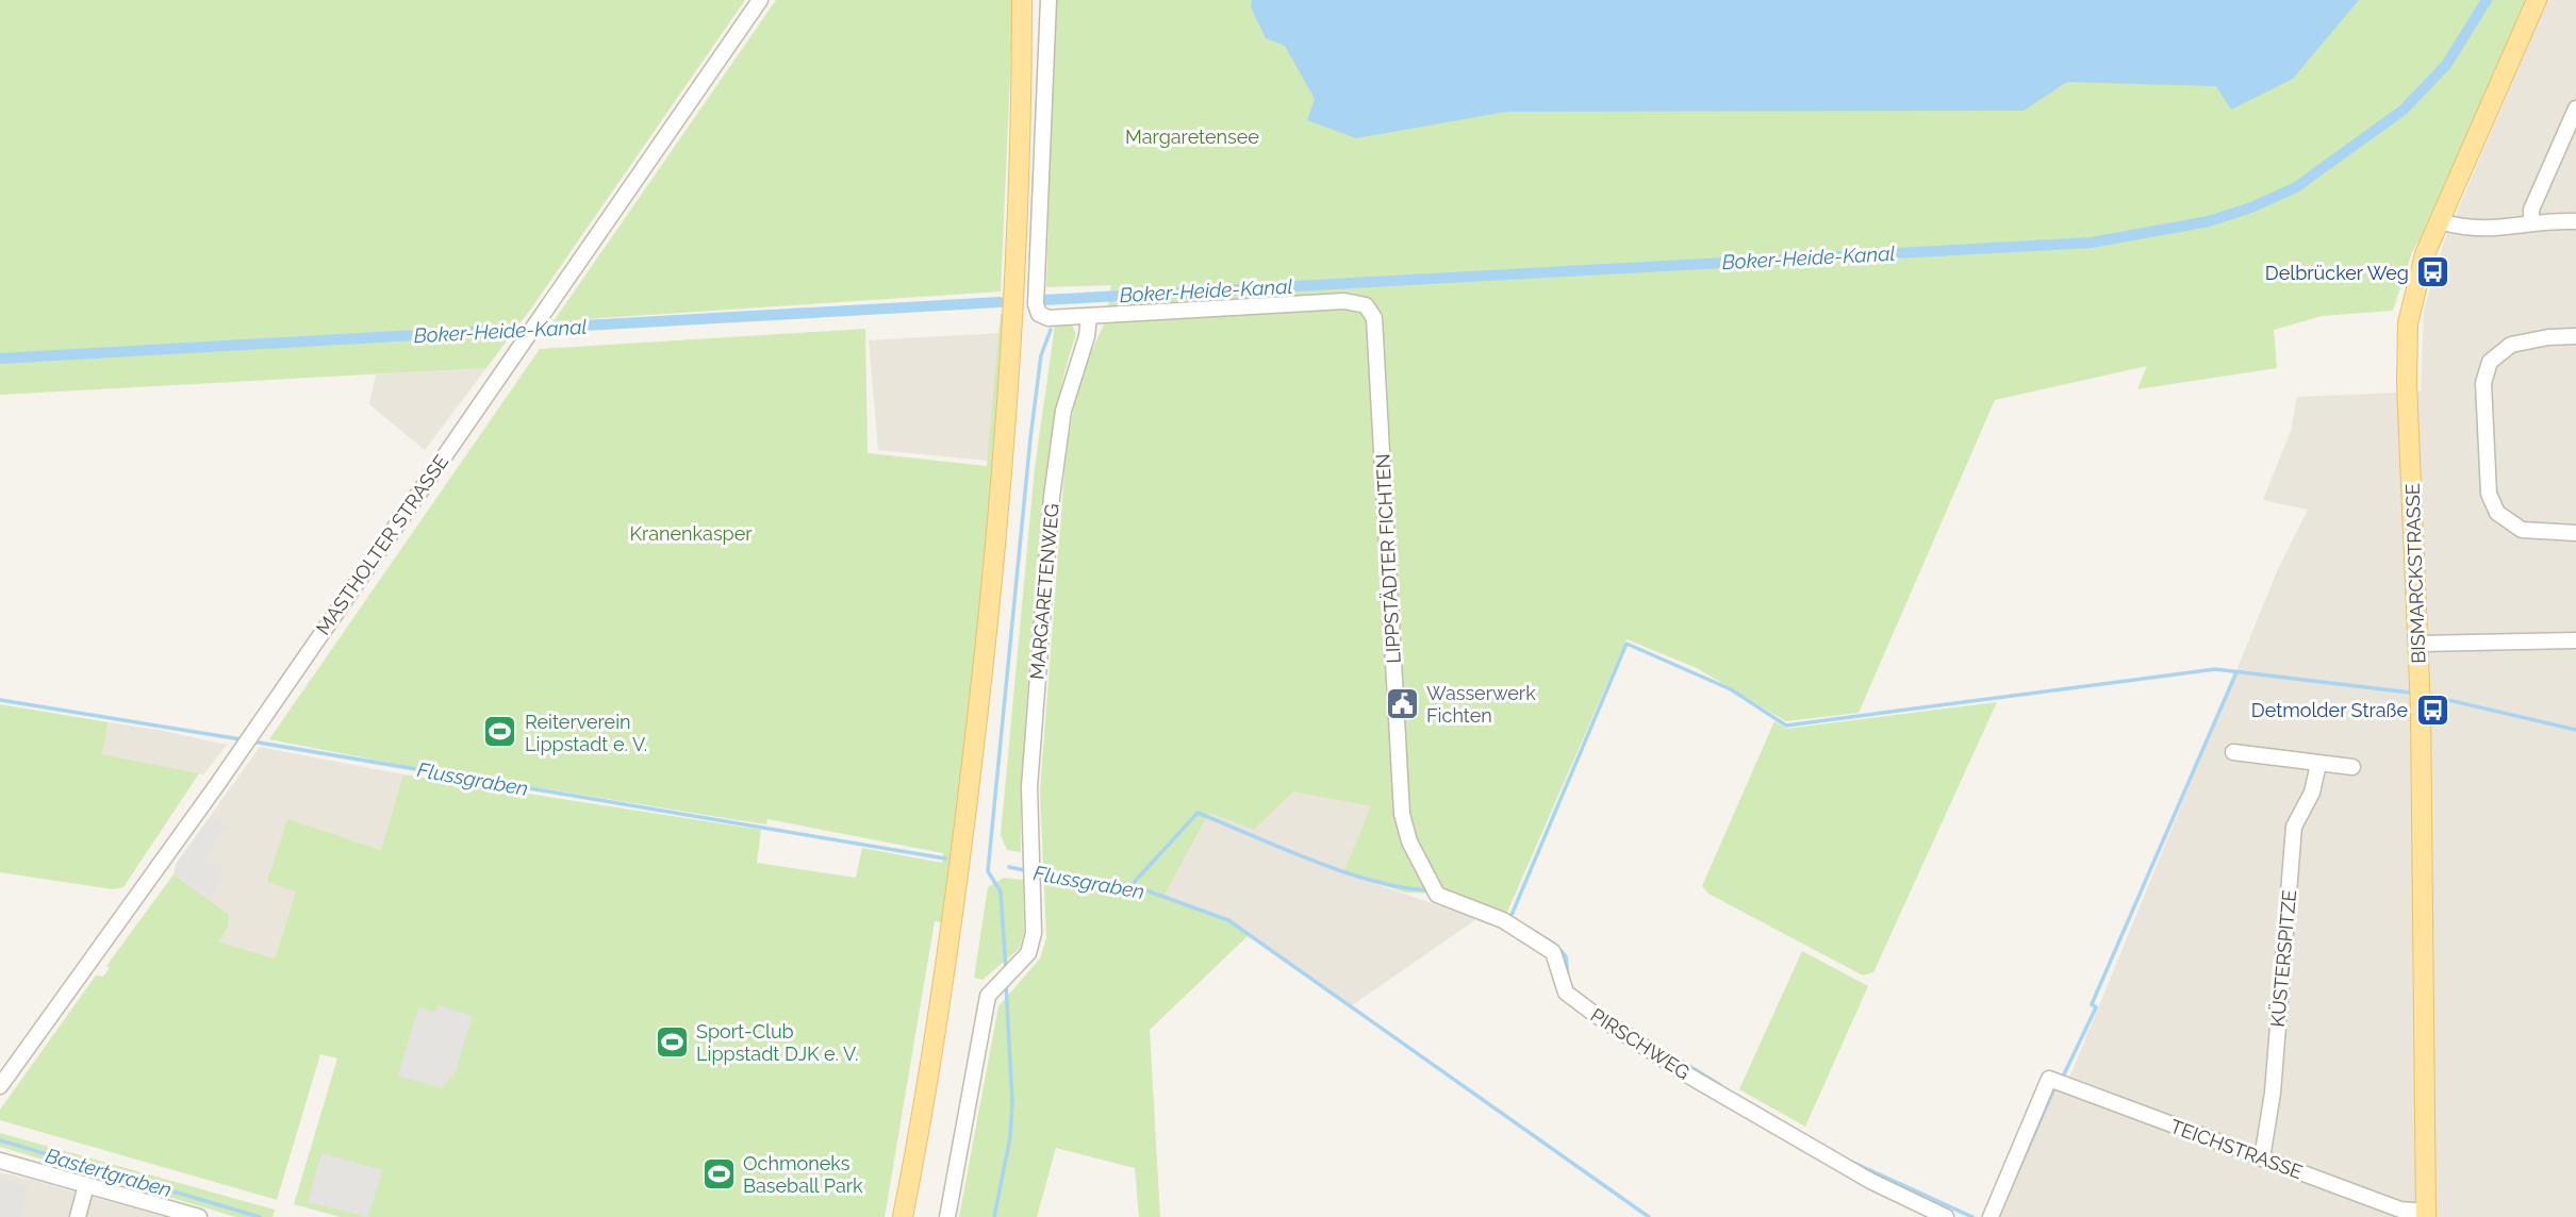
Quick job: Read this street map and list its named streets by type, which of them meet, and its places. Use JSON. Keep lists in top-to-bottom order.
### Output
{
  "streets": {
    "main road": ["BISMARCKSTRASSE"],
    "street": [
      "MASTHOLTER STRASSE",
      "LIPPSTÄDTER FICHTEN",
      "MARGARETENWEG",
      "KÜSTERSPITZE",
      "PIRSCHWEG",
      "TEICHSTRASSE"
    ]
  },
  "crossings": [
    ["LIPPSTÄDTER FICHTEN", "MARGARETENWEG"],
    ["LIPPSTÄDTER FICHTEN", "PIRSCHWEG"],
    ["BISMARCKSTRASSE", "TEICHSTRASSE"],
    ["KÜSTERSPITZE", "TEICHSTRASSE"]
  ],
  "water": ["Boker-Heide-Kanal", "Flussgraben", "Bastertgraben"],
  "parks": ["Margaretensee", "Kranenkasper"],
  "places": {
    "bus stop": ["Delbrücker Weg", "Detmolder Straße"],
    "public building": ["Wasserwerk Fichten"],
    "sports": ["Reiterverein Lippstadt e. V.", "Sport-Club Lippstadt DJK e. V.", "Ochmoneks Baseball Park"]
  }
}
